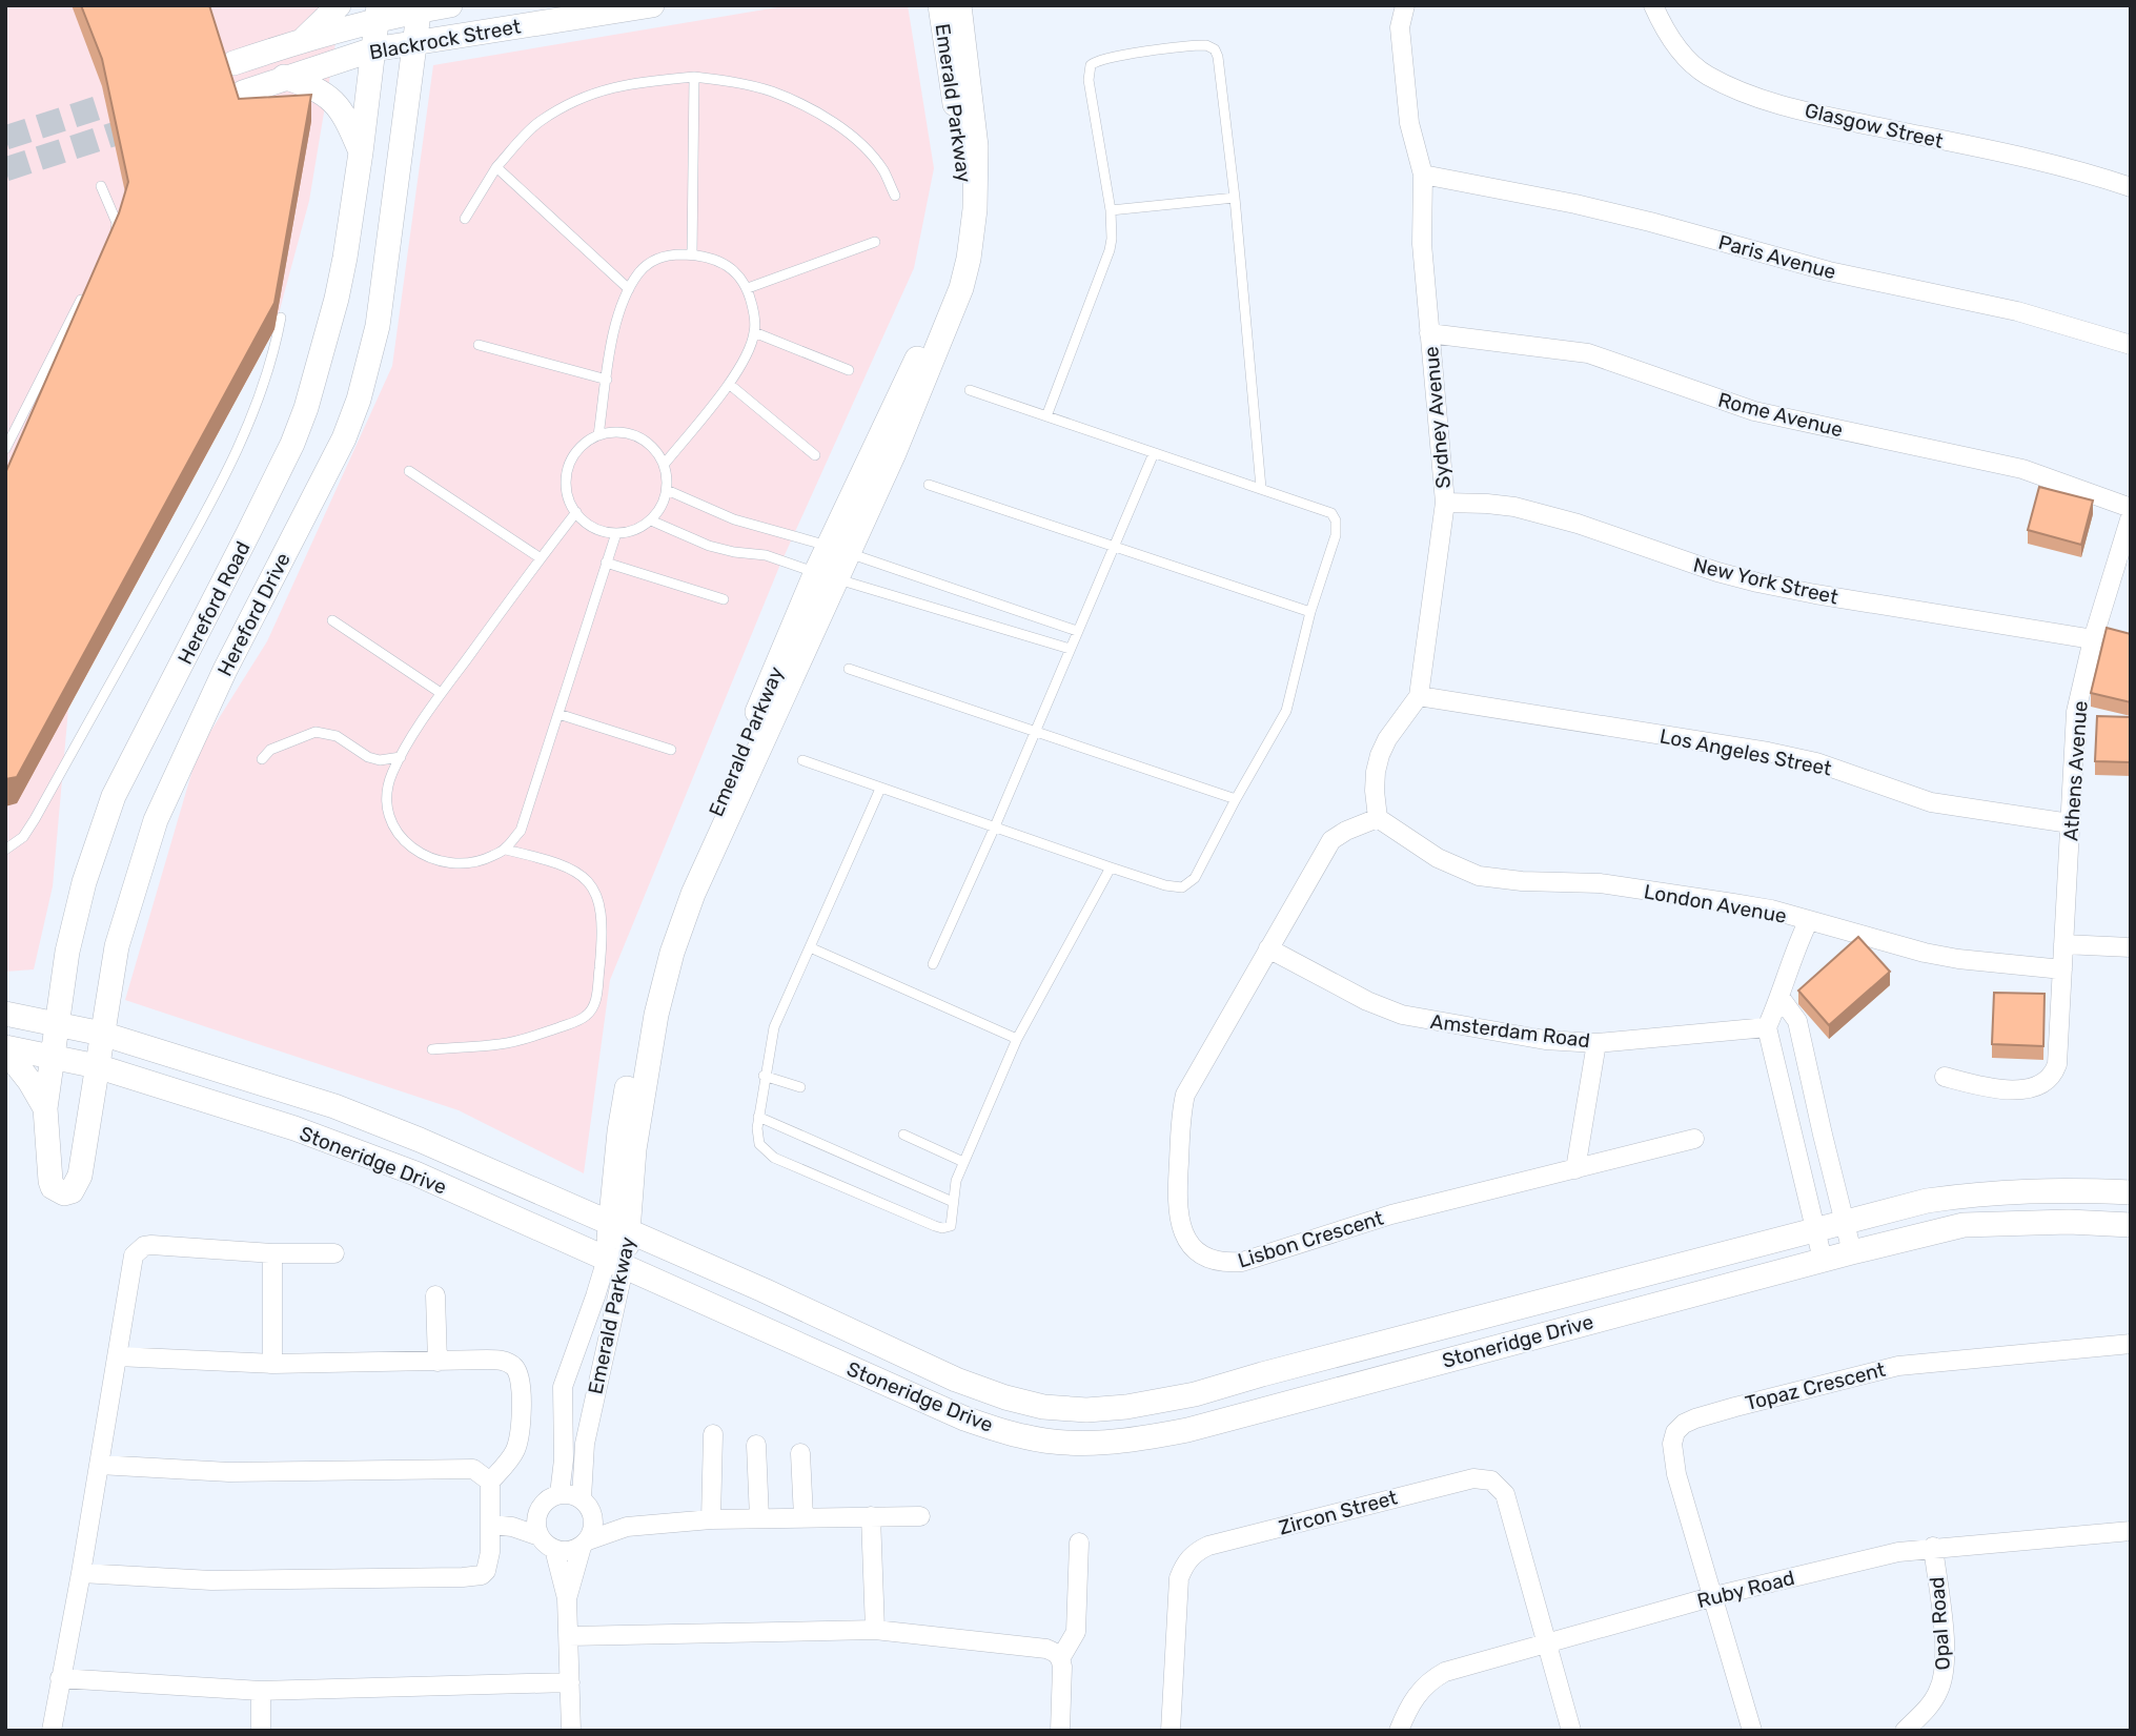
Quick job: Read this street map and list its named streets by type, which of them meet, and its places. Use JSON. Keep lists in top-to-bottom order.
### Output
{
  "streets": {
    "street": [
      "Blackrock Street",
      "Emerald Parkway",
      "Glasgow Street",
      "Paris Avenue",
      "Rome Avenue",
      "Sydney Avenue",
      "New York Street",
      "Hereford Road",
      "Hereford Drive",
      "Los Angeles Street",
      "Athens Avenue",
      "London Avenue",
      "Amsterdam Road",
      "Stoneridge Drive",
      "Lisbon Crescent",
      "Topaz Crescent",
      "Zircon Street",
      "Ruby Road",
      "Opal Road"
    ]
  },
  "crossings": [
    ["Blackrock Street", "Hereford Road"],
    ["Blackrock Street", "Hereford Drive"],
    ["Emerald Parkway", "Stoneridge Drive"],
    ["Paris Avenue", "Sydney Avenue"],
    ["Rome Avenue", "Sydney Avenue"],
    ["Sydney Avenue", "New York Street"],
    ["Sydney Avenue", "Los Angeles Street"],
    ["Sydney Avenue", "London Avenue"],
    ["Sydney Avenue", "Lisbon Crescent"],
    ["New York Street", "Athens Avenue"],
    ["Hereford Road", "Hereford Drive"],
    ["Hereford Road", "Stoneridge Drive"],
    ["Hereford Drive", "Stoneridge Drive"],
    ["Los Angeles Street", "Athens Avenue"],
    ["Athens Avenue", "London Avenue"],
    ["London Avenue", "Lisbon Crescent"],
    ["Amsterdam Road", "Lisbon Crescent"],
    ["Topaz Crescent", "Ruby Road"],
    ["Zircon Street", "Ruby Road"],
    ["Ruby Road", "Opal Road"]
  ]
}
